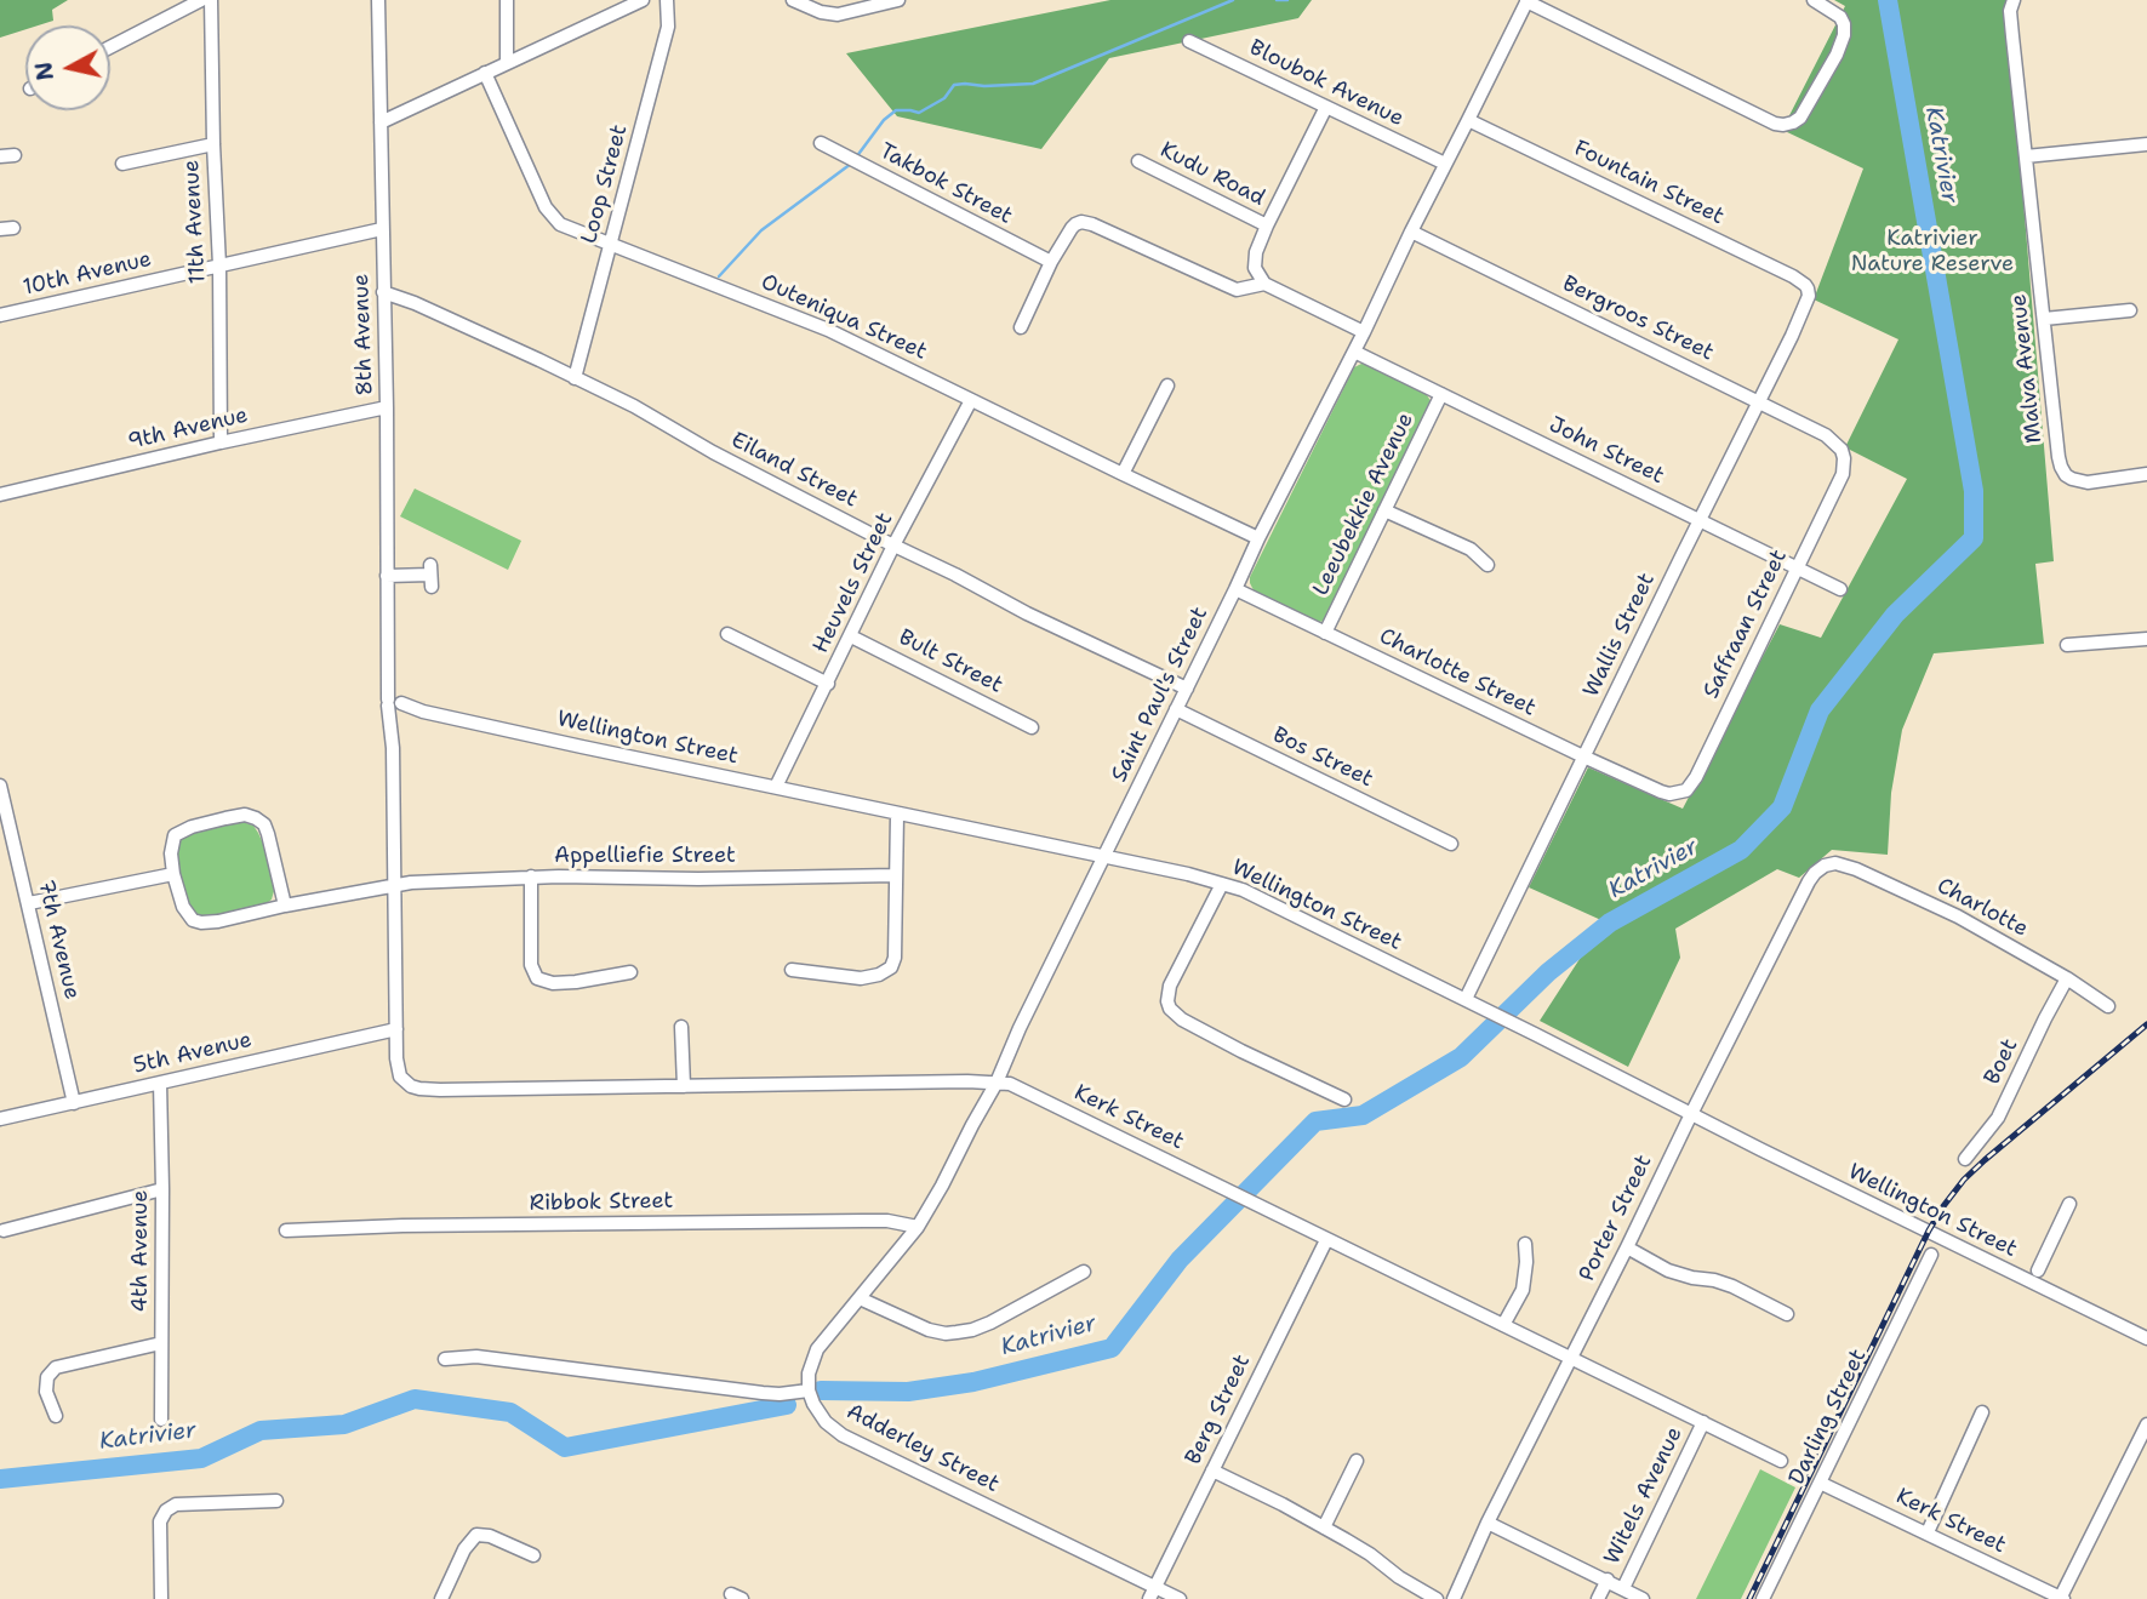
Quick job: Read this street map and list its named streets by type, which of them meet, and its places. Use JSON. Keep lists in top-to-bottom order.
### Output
{
  "streets": {
    "street": [
      "Bloubok Avenue",
      "Kudu Road",
      "Fountain Street",
      "Loop Street",
      "Takbok Street",
      "11th Avenue",
      "10th Avenue",
      "Outeniqua Street",
      "Bergroos Street",
      "8th Avenue",
      "Malva Avenue",
      "9th Avenue",
      "John Street",
      "Eiland Street",
      "Leeubekkie Avenue",
      "Heuvels Street",
      "Saffraan Street",
      "Wallis Street",
      "Bult Street",
      "Charlotte Street",
      "Saint Paul's Street",
      "Wellington Street",
      "Bos Street",
      "Appelliefie Street",
      "Charlotte",
      "7th Avenue",
      "5th Avenue",
      "Boet",
      "Kerk Street",
      "Ribbok Street",
      "Porter Street",
      "4th Avenue",
      "Berg Street",
      "Darling Street",
      "Adderley Street",
      "Witels Avenue"
    ]
  },
  "crossings": [
    ["Bloubok Avenue", "Saint Paul's Street"],
    ["Fountain Street", "Wallis Street"],
    ["Fountain Street", "Saint Paul's Street"],
    ["Loop Street", "Outeniqua Street"],
    ["Loop Street", "Eiland Street"],
    ["11th Avenue", "10th Avenue"],
    ["11th Avenue", "9th Avenue"],
    ["10th Avenue", "8th Avenue"],
    ["Outeniqua Street", "Heuvels Street"],
    ["Outeniqua Street", "Saint Paul's Street"],
    ["Bergroos Street", "Saffraan Street"],
    ["Bergroos Street", "Wallis Street"],
    ["Bergroos Street", "Saint Paul's Street"],
    ["8th Avenue", "9th Avenue"],
    ["8th Avenue", "Eiland Street"],
    ["8th Avenue", "Wellington Street"],
    ["8th Avenue", "Appelliefie Street"],
    ["8th Avenue", "5th Avenue"],
    ["8th Avenue", "Kerk Street"],
    ["John Street", "Leeubekkie Avenue"],
    ["John Street", "Saffraan Street"],
    ["John Street", "Wallis Street"],
    ["John Street", "Saint Paul's Street"],
    ["Eiland Street", "Heuvels Street"],
    ["Eiland Street", "Saint Paul's Street"],
    ["Leeubekkie Avenue", "Charlotte Street"],
    ["Heuvels Street", "Bult Street"],
    ["Heuvels Street", "Wellington Street"],
    ["Saffraan Street", "Charlotte Street"],
    ["Wallis Street", "Charlotte Street"],
    ["Wallis Street", "Wellington Street"],
    ["Charlotte Street", "Saint Paul's Street"],
    ["Saint Paul's Street", "Wellington Street"],
    ["Saint Paul's Street", "Bos Street"],
    ["Saint Paul's Street", "Kerk Street"],
    ["Saint Paul's Street", "Ribbok Street"],
    ["Saint Paul's Street", "Adderley Street"],
    ["Wellington Street", "Porter Street"],
    ["Charlotte", "Boet"],
    ["Charlotte", "Porter Street"],
    ["7th Avenue", "5th Avenue"],
    ["5th Avenue", "4th Avenue"],
    ["Kerk Street", "Porter Street"],
    ["Kerk Street", "Berg Street"],
    ["Kerk Street", "Darling Street"],
    ["Kerk Street", "Witels Avenue"],
    ["Berg Street", "Adderley Street"]
  ],
  "water": ["Katrivier"],
  "parks": ["Katrivier Nature Reserve"],
  "north": "left"
}
